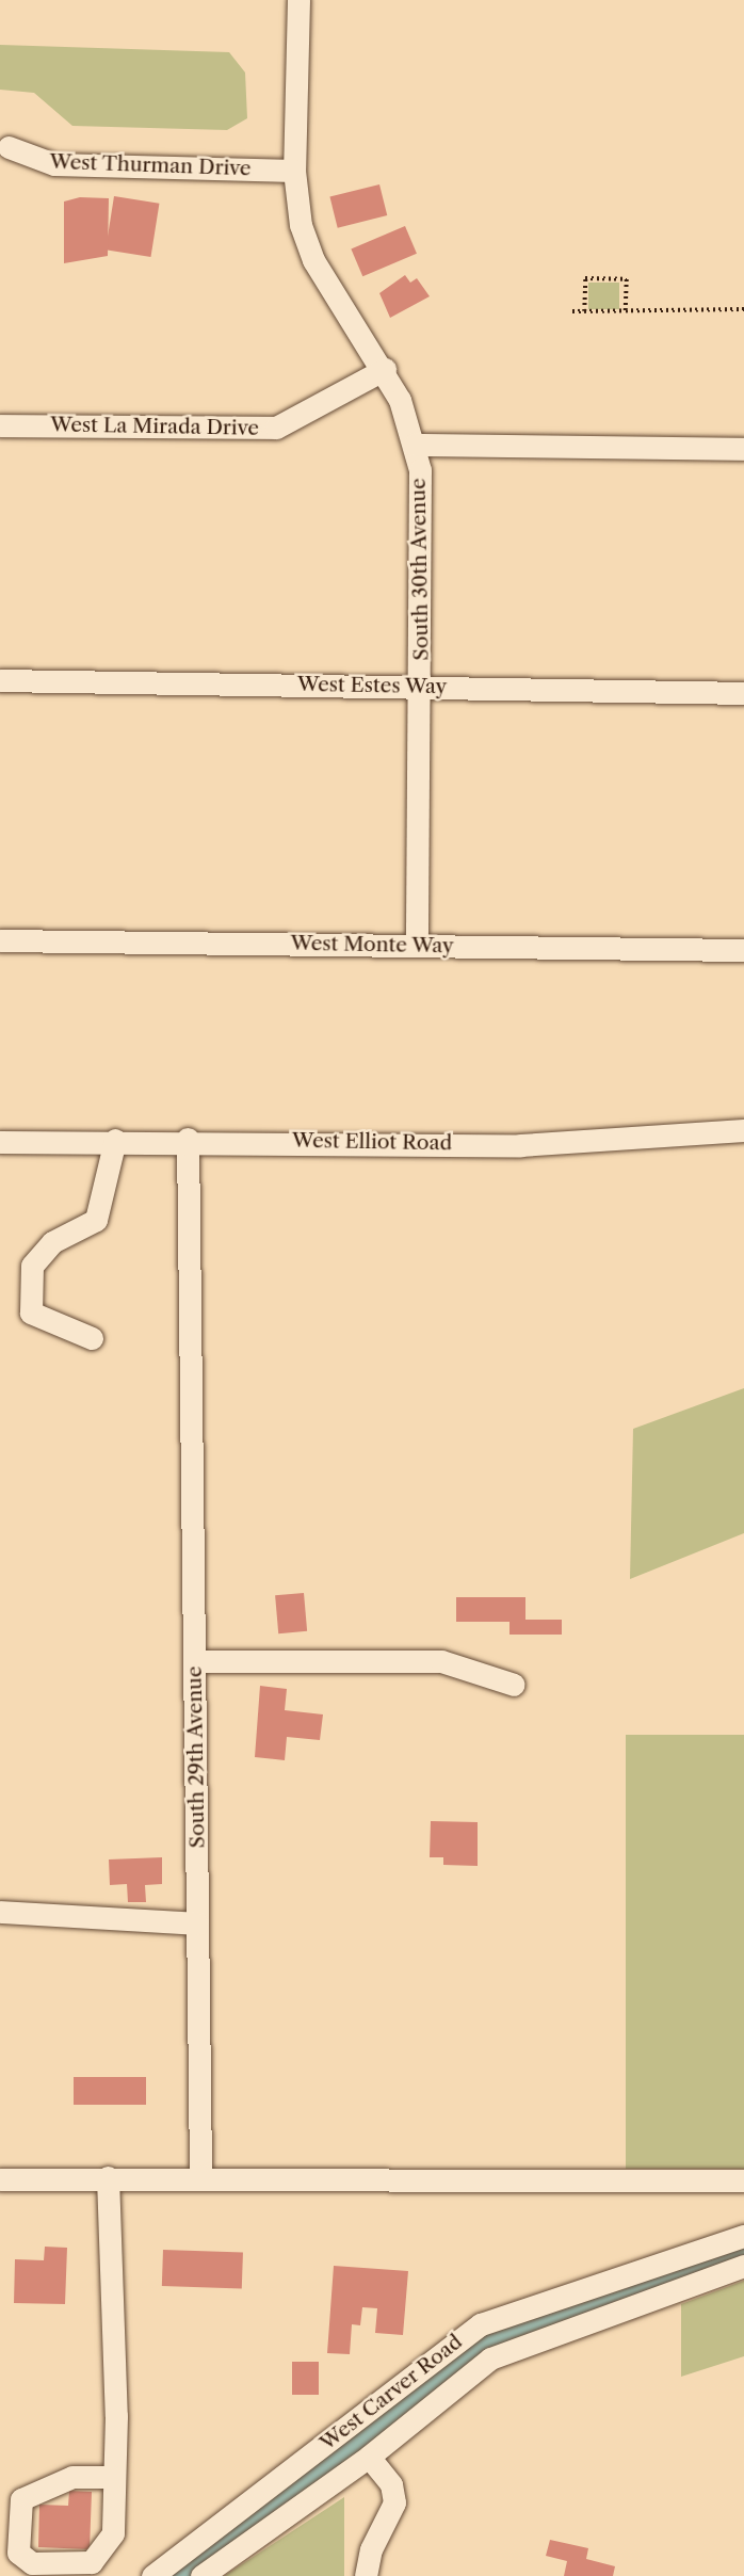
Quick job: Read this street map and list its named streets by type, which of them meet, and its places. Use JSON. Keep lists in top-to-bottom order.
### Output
{
  "streets": {
    "street": [
      "West Thurman Drive",
      "West La Mirada Drive",
      "South 30th Avenue",
      "West Estes Way",
      "West Monte Way",
      "West Elliot Road",
      "South 29th Avenue",
      "West Carver Road"
    ]
  },
  "crossings": [
    ["West Thurman Drive", "South 30th Avenue"],
    ["West La Mirada Drive", "South 30th Avenue"],
    ["South 30th Avenue", "West Estes Way"],
    ["South 30th Avenue", "West Monte Way"],
    ["West Elliot Road", "South 29th Avenue"]
  ]
}
